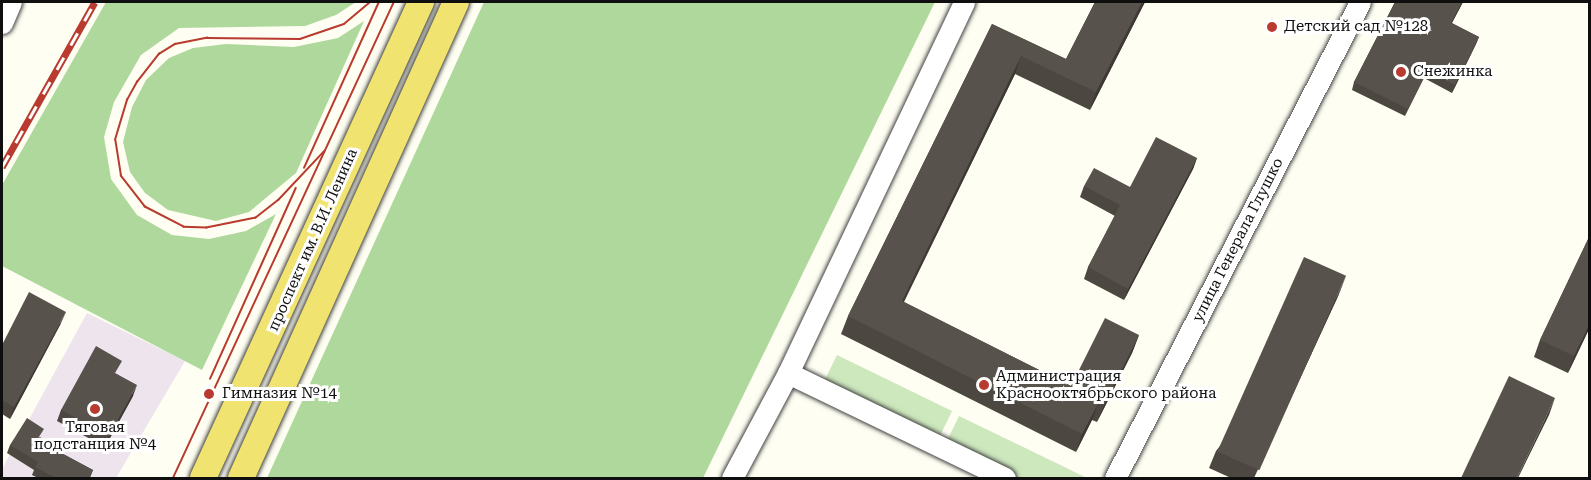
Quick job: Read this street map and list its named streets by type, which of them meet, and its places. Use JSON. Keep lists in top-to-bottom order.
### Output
{
  "streets": {
    "main road": ["проспект им. В.И. Ленина"],
    "street": ["улица Генерала Глушко"]
  },
  "places": [
    "Детский сад №128",
    "Снежинка",
    "Администрация Краснооктябрьского района",
    "Гимназия №14",
    "Тяговая подстанция №4"
  ]
}
